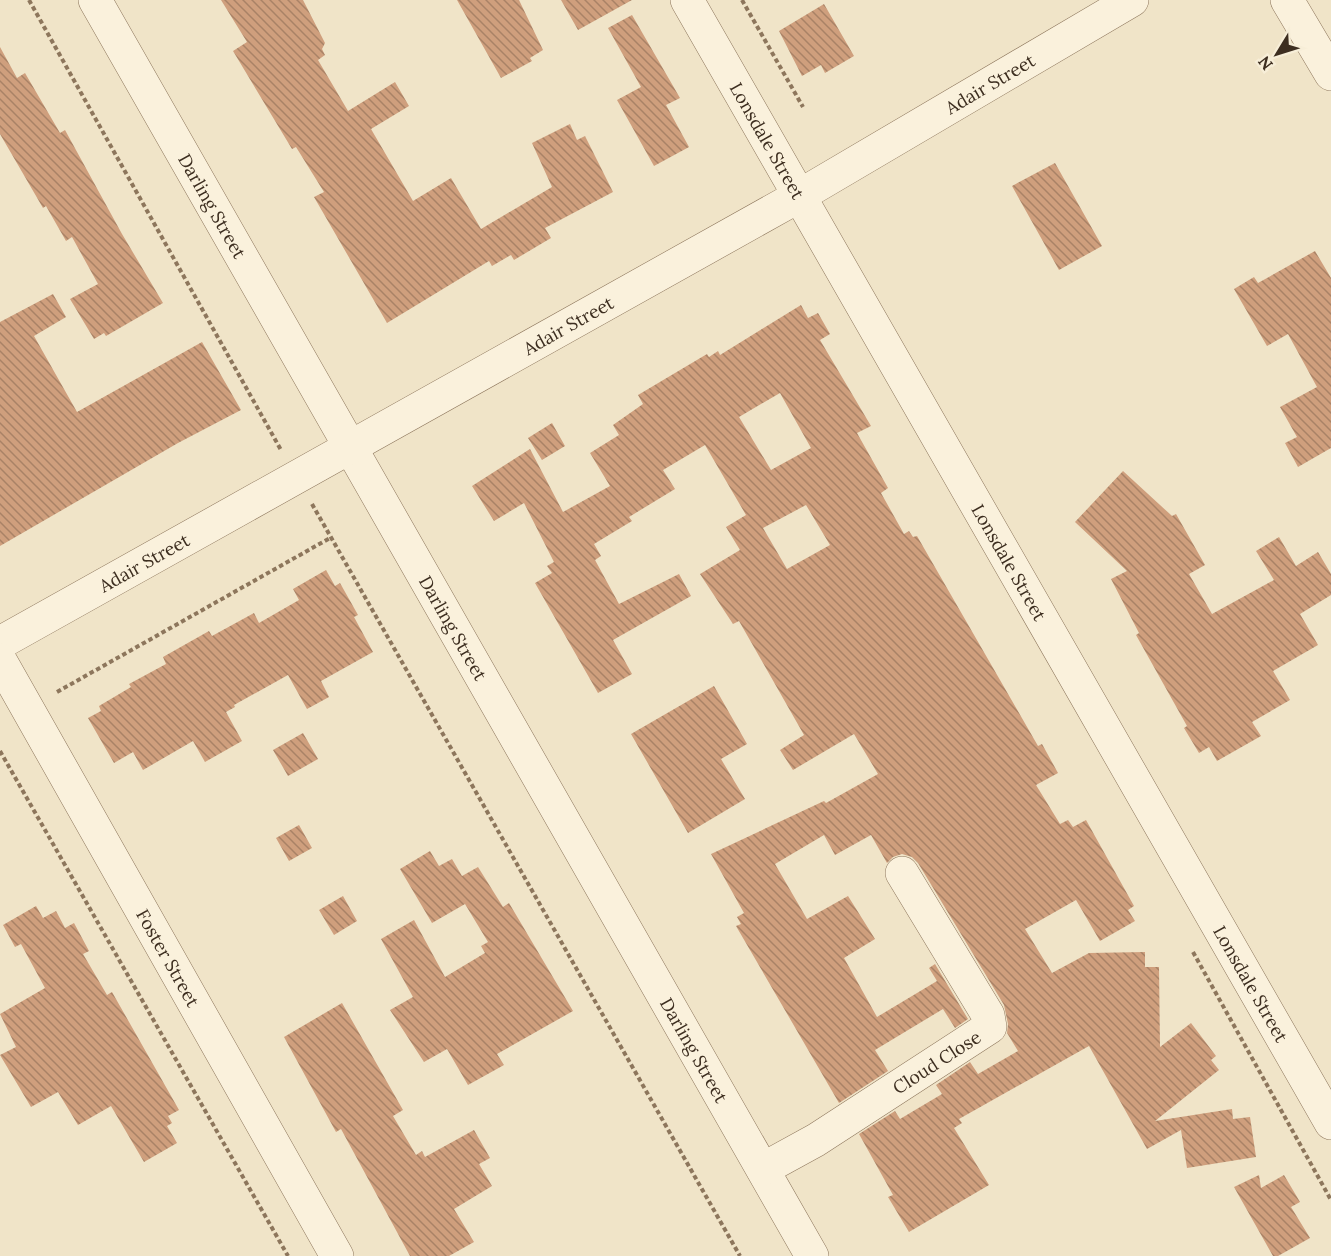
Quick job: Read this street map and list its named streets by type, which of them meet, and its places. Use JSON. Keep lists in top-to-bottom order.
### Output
{
  "streets": {
    "street": [
      "Adair Street",
      "Lonsdale Street",
      "Darling Street",
      "Foster Street",
      "Cloud Close"
    ]
  },
  "crossings": [
    ["Adair Street", "Lonsdale Street"],
    ["Adair Street", "Darling Street"],
    ["Darling Street", "Cloud Close"]
  ],
  "north": "bottom left"
}
